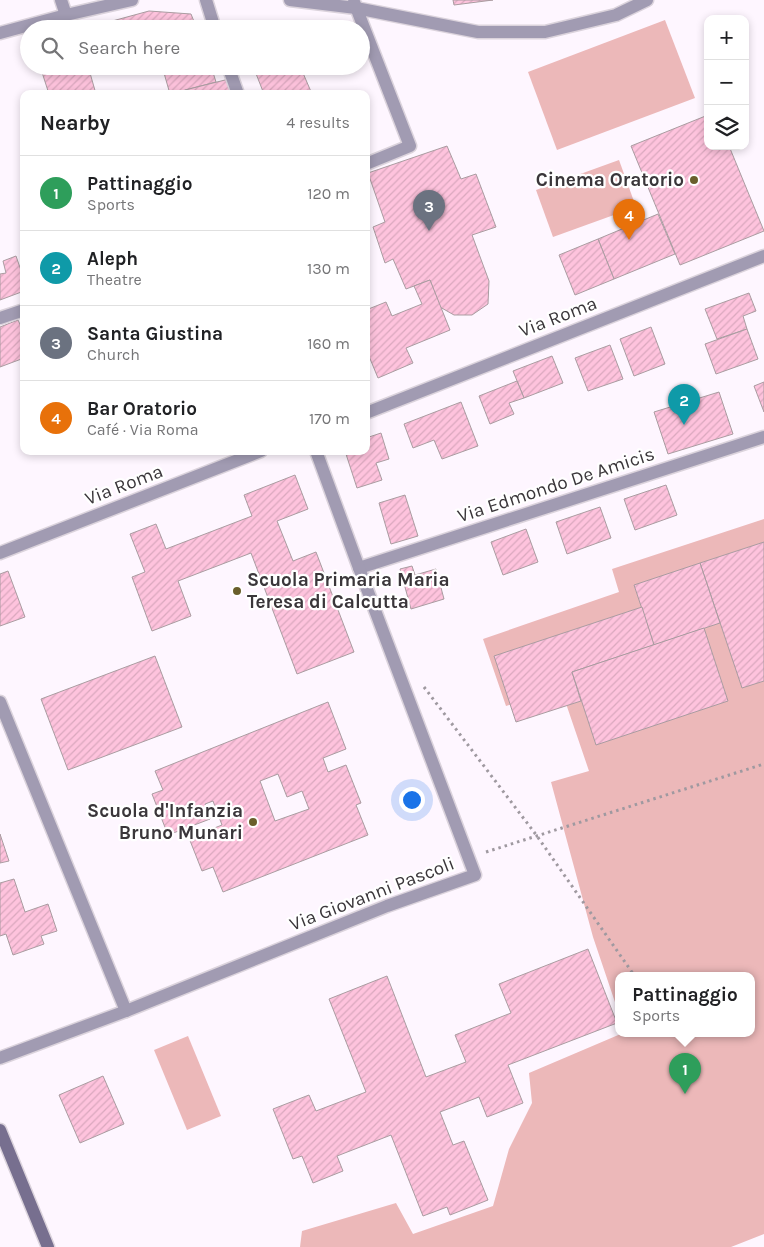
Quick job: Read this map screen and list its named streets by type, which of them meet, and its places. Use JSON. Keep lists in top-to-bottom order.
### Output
{
  "streets": {
    "street": ["Via Roma", "Via Edmondo De Amicis", "Via Giovanni Pascoli"]
  },
  "crossings": [
    ["Via Edmondo De Amicis", "Via Giovanni Pascoli"]
  ],
  "places": ["Cinema Oratorio", "Scuola Primaria Maria Teresa di Calcutta", "Scuola d'Infanzia Bruno Munari"],
  "page": {
    "map_buttons": ["+", "−"],
    "search": "Search here",
    "heading": ["Nearby", "4 results"],
    "list": [
      {
        "mark": "1",
        "name": "Pattinaggio",
        "note": "Sports",
        "value": "120 m"
      },
      {
        "mark": "2",
        "name": "Aleph",
        "note": "Theatre",
        "value": "130 m"
      },
      {
        "mark": "3",
        "name": "Santa Giustina",
        "note": "Church",
        "value": "160 m"
      },
      {
        "mark": "4",
        "name": "Bar Oratorio",
        "note": "Café · Via Roma",
        "value": "170 m"
      }
    ],
    "pins": [
      "3",
      "4",
      "2",
      "1"
    ],
    "popup": ["Pattinaggio", "Sports"]
  }
}
